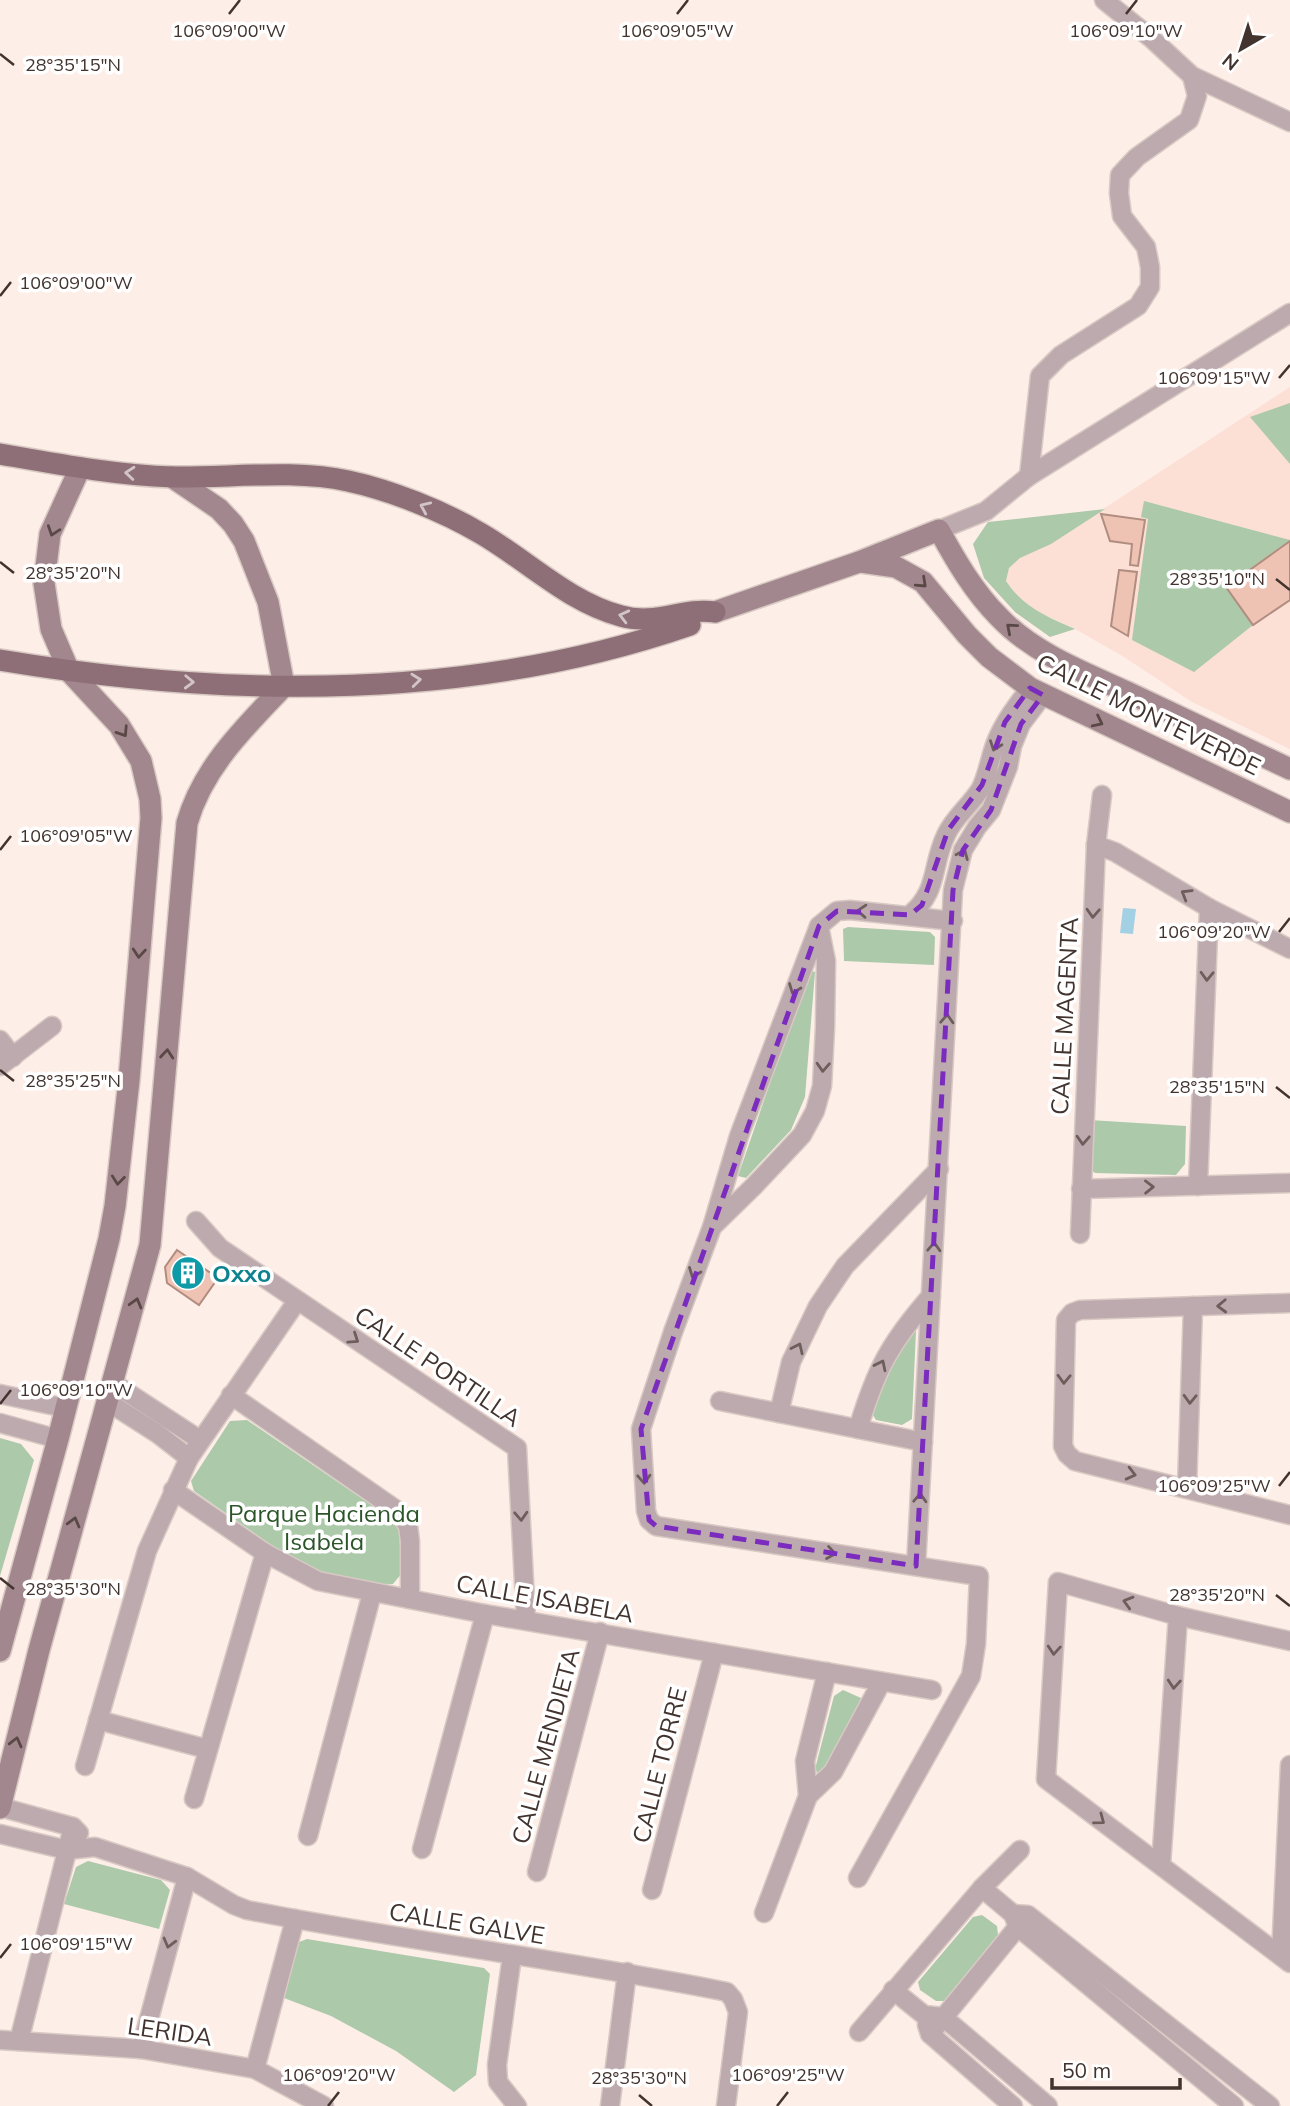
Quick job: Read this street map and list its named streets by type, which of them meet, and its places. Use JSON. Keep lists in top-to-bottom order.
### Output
{
  "streets": {
    "main road": ["CALLE MONTEVERDE"],
    "street": [
      "CALLE MAGENTA",
      "CALLE PORTILLA",
      "CALLE ISABELA",
      "CALLE MENDIETA",
      "CALLE TORRE",
      "CALLE GALVE",
      "LERIDA"
    ]
  },
  "crossings": [
    ["CALLE PORTILLA", "CALLE ISABELA"],
    ["CALLE ISABELA", "CALLE MENDIETA"],
    ["CALLE ISABELA", "CALLE TORRE"]
  ],
  "parks": ["Parque Hacienda Isabela"],
  "places": {
    "building": ["Oxxo"]
  },
  "scale_bar": "50 m",
  "north": "bottom left",
  "coordinates": [
    "106°09'00\"W",
    "106°09'05\"W",
    "106°09'10\"W",
    "28°35'15\"N",
    "106°09'15\"W",
    "28°35'20\"N",
    "28°35'10\"N",
    "106°09'20\"W",
    "28°35'25\"N",
    "106°09'25\"W",
    "28°35'30\"N"
  ]
}
